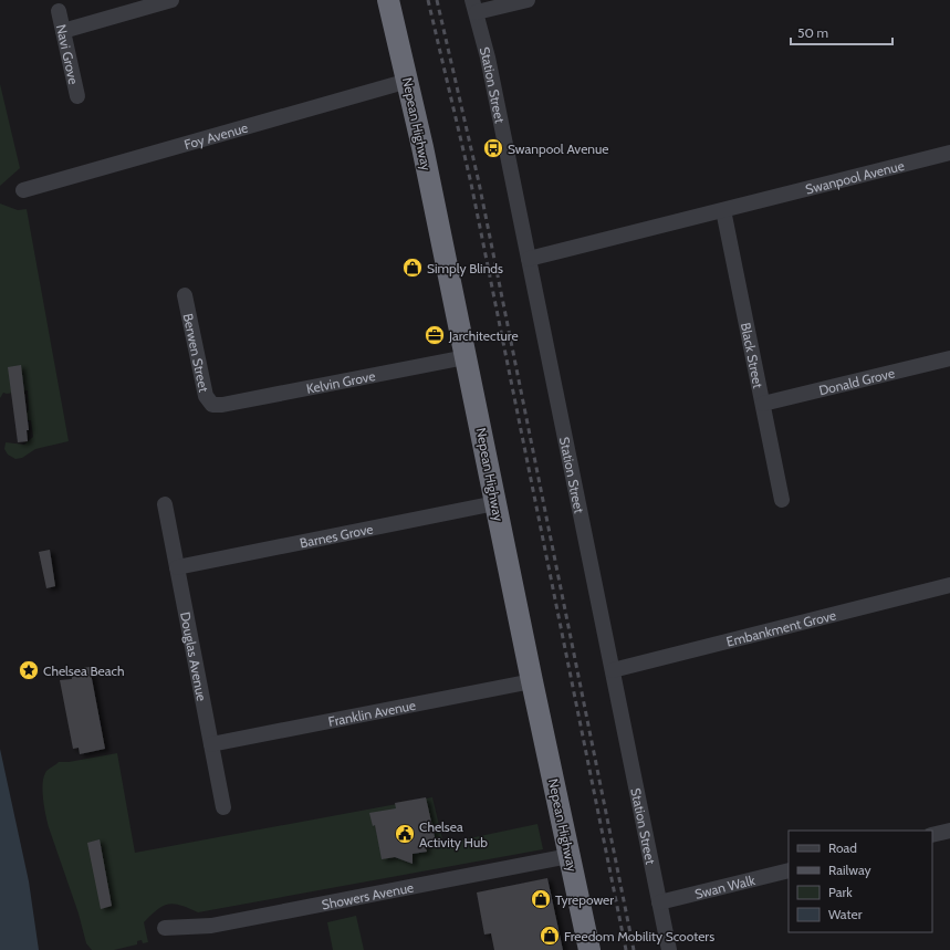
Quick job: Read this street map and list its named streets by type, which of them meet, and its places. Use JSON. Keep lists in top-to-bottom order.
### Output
{
  "streets": {
    "highway": ["Nepean Highway"],
    "street": [
      "Navi Grove",
      "Station Street",
      "Foy Avenue",
      "Swanpool Avenue",
      "Berwen Street",
      "Black Street",
      "Kelvin Grove",
      "Donald Grove",
      "Barnes Grove",
      "Embankment Grove",
      "Douglas Avenue",
      "Franklin Avenue",
      "Swan Walk",
      "Showers Avenue"
    ]
  },
  "crossings": [
    ["Station Street", "Swanpool Avenue"],
    ["Station Street", "Embankment Grove"],
    ["Station Street", "Swan Walk"],
    ["Nepean Highway", "Foy Avenue"],
    ["Nepean Highway", "Kelvin Grove"],
    ["Nepean Highway", "Barnes Grove"],
    ["Nepean Highway", "Franklin Avenue"],
    ["Nepean Highway", "Showers Avenue"],
    ["Swanpool Avenue", "Black Street"],
    ["Berwen Street", "Kelvin Grove"],
    ["Black Street", "Donald Grove"],
    ["Barnes Grove", "Douglas Avenue"],
    ["Douglas Avenue", "Franklin Avenue"]
  ],
  "places": {
    "bus stop": ["Swanpool Avenue"],
    "shop": ["Simply Blinds", "Tyrepower", "Freedom Mobility Scooters"],
    "office": ["Jarchitecture"],
    "place": ["Chelsea Beach"],
    "public building": ["Chelsea Activity Hub"]
  },
  "legend": [
    "Road",
    "Railway",
    "Park",
    "Water"
  ],
  "scale_bar": "50 m"
}
